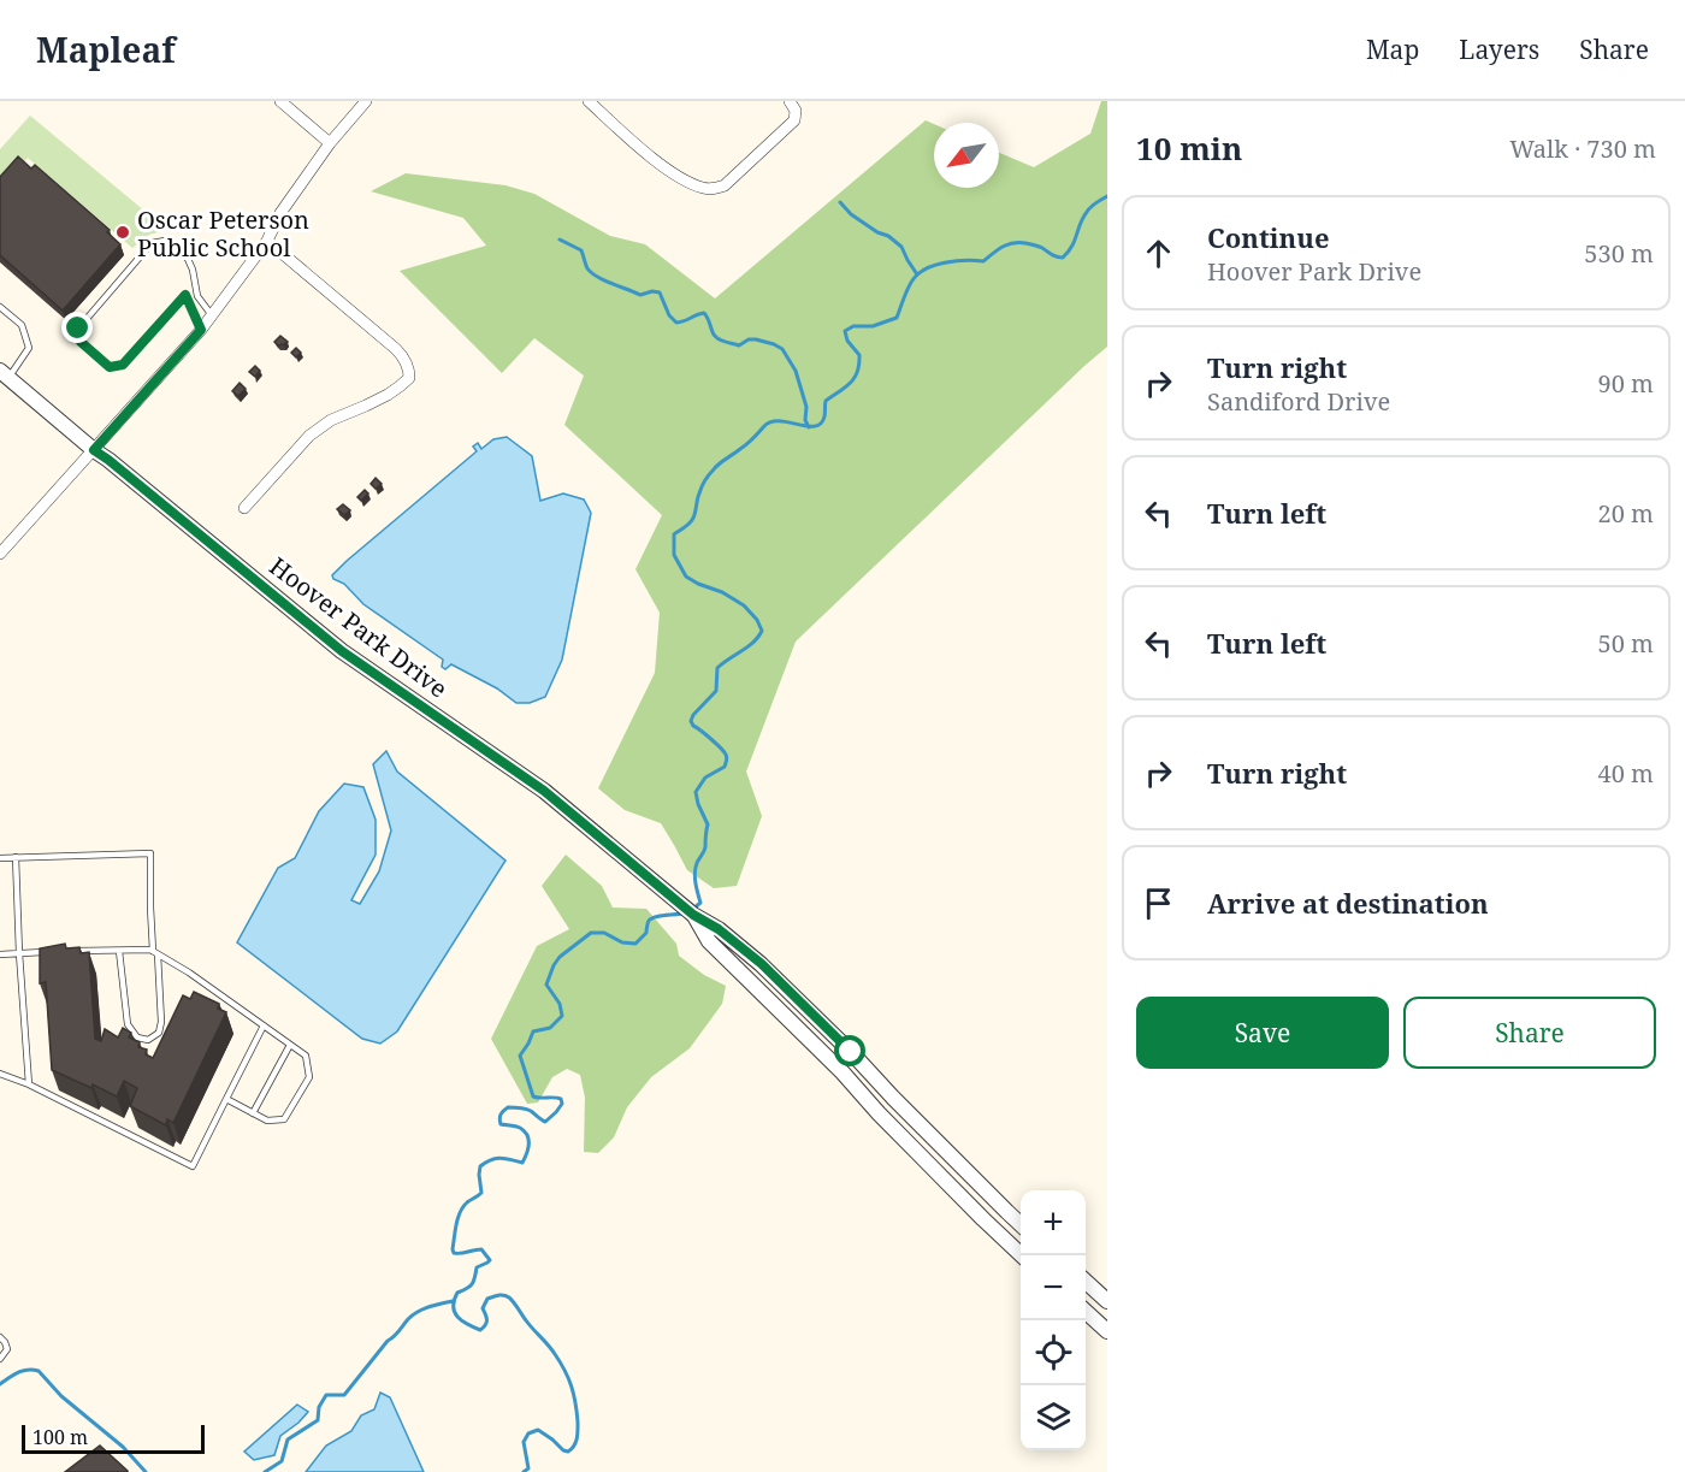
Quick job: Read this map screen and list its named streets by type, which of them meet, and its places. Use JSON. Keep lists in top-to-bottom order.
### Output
{
  "streets": {
    "street": ["Hoover Park Drive"]
  },
  "places": ["Oscar Peterson Public School"],
  "scale_bar": "100 m",
  "north": "bottom left",
  "page": {
    "header": "Mapleaf",
    "nav": ["Map", "Layers", "Share"],
    "heading": ["10 min", "Walk · 730 m"],
    "list": [
      ["Continue", "Hoover Park Drive", "530 m"],
      ["Turn right", "Sandiford Drive", "90 m"],
      ["Turn left", "20 m"],
      ["Turn left", "50 m"],
      ["Turn right", "40 m"],
      "Arrive at destination"
    ],
    "buttons": ["Save", "Share"],
    "map_buttons": ["+", "−"],
    "scale": "100 m"
  }
}
